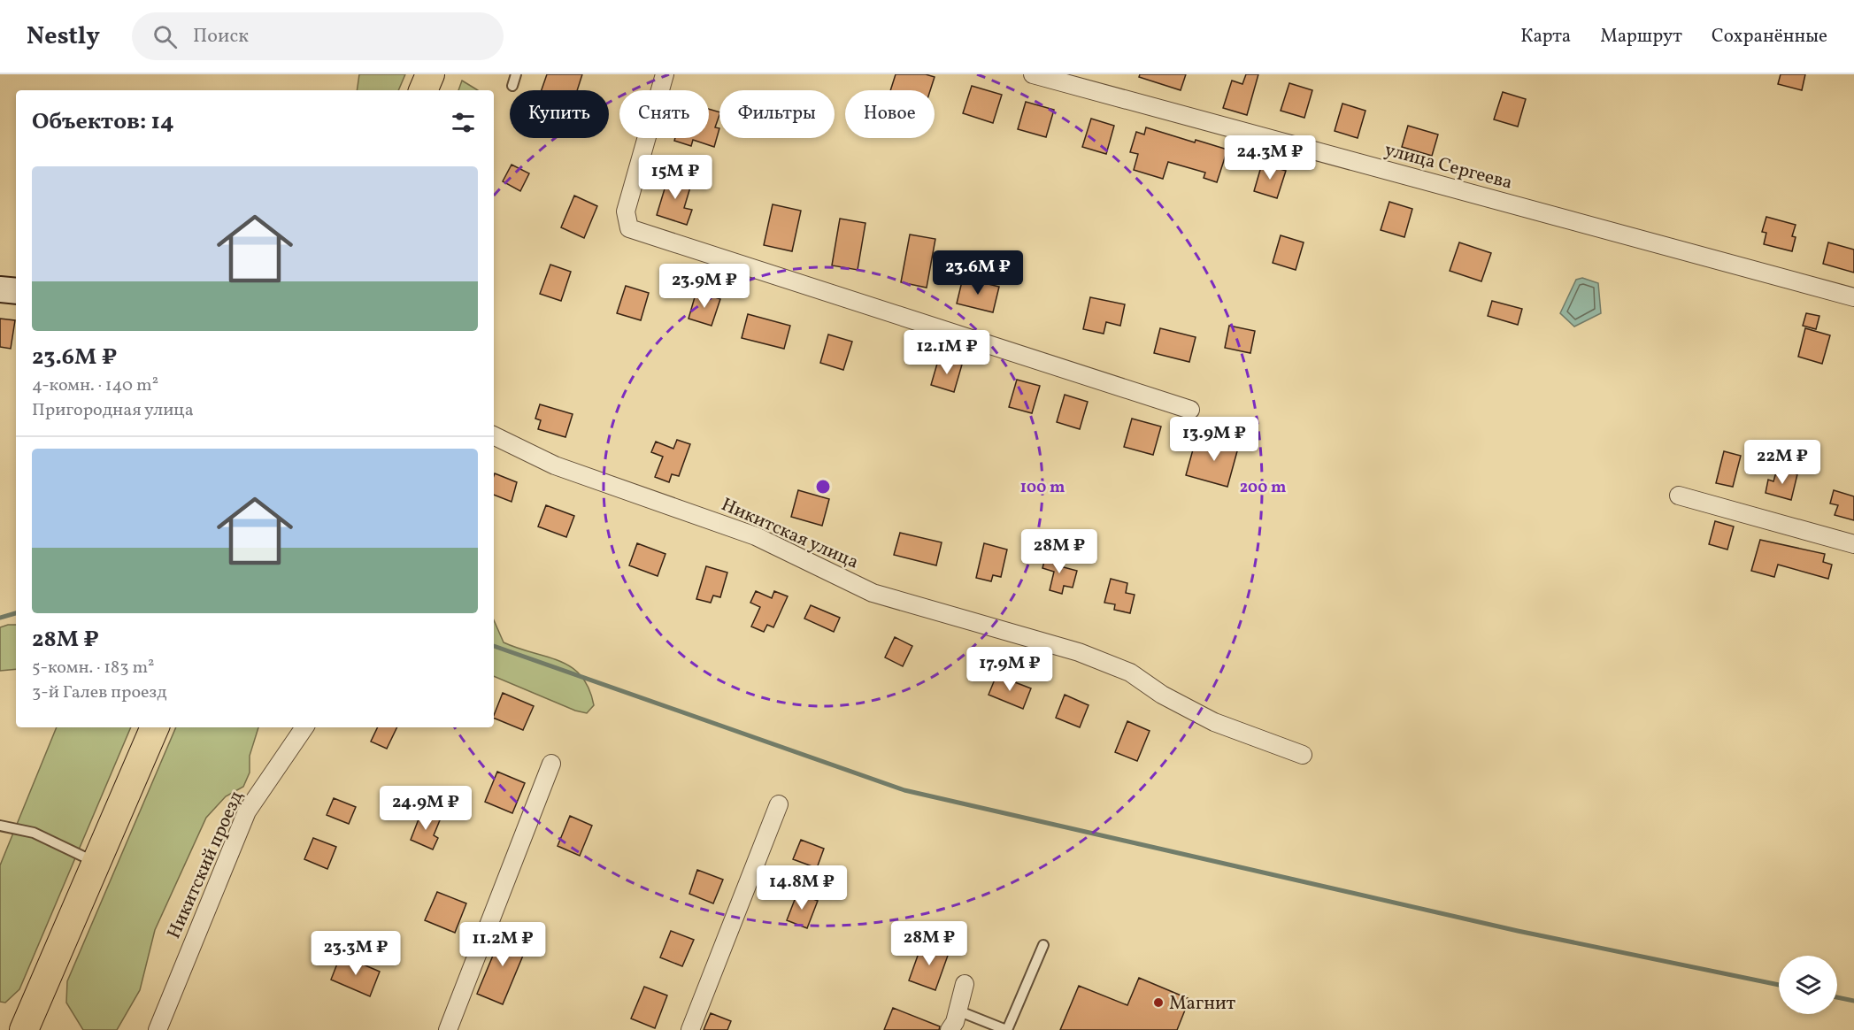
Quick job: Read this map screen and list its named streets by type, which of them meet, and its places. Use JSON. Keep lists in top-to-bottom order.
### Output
{
  "streets": {
    "street": ["улица Сергеева", "Никитская улица", "Никитский проезд"]
  },
  "places": ["Магнит"],
  "page": {
    "header": "Nestly",
    "search": "Поиск",
    "nav": ["Карта", "Маршрут", "Сохранённые"],
    "chip": [
      "Купить",
      "Снять",
      "Фильтры",
      "Новое"
    ],
    "heading": "Объектов: 14",
    "price": [
      "24.3M ₽",
      "15M ₽",
      "23.6M ₽",
      "23.9M ₽",
      "12.1M ₽",
      "13.9M ₽",
      "22M ₽",
      "28M ₽",
      "17.9M ₽",
      "24.9M ₽",
      "14.8M ₽",
      "28M ₽",
      "11.2M ₽",
      "23.3M ₽"
    ],
    "list": [
      {
        "name": "23.6M ₽",
        "note": "4-комн. · 140 m² · Пригородная улица"
      },
      {
        "name": "28M ₽",
        "note": "5-комн. · 183 m² · 3-й Галев проезд"
      }
    ]
  },
  "rings": ["100 m", "200 m"]
}
